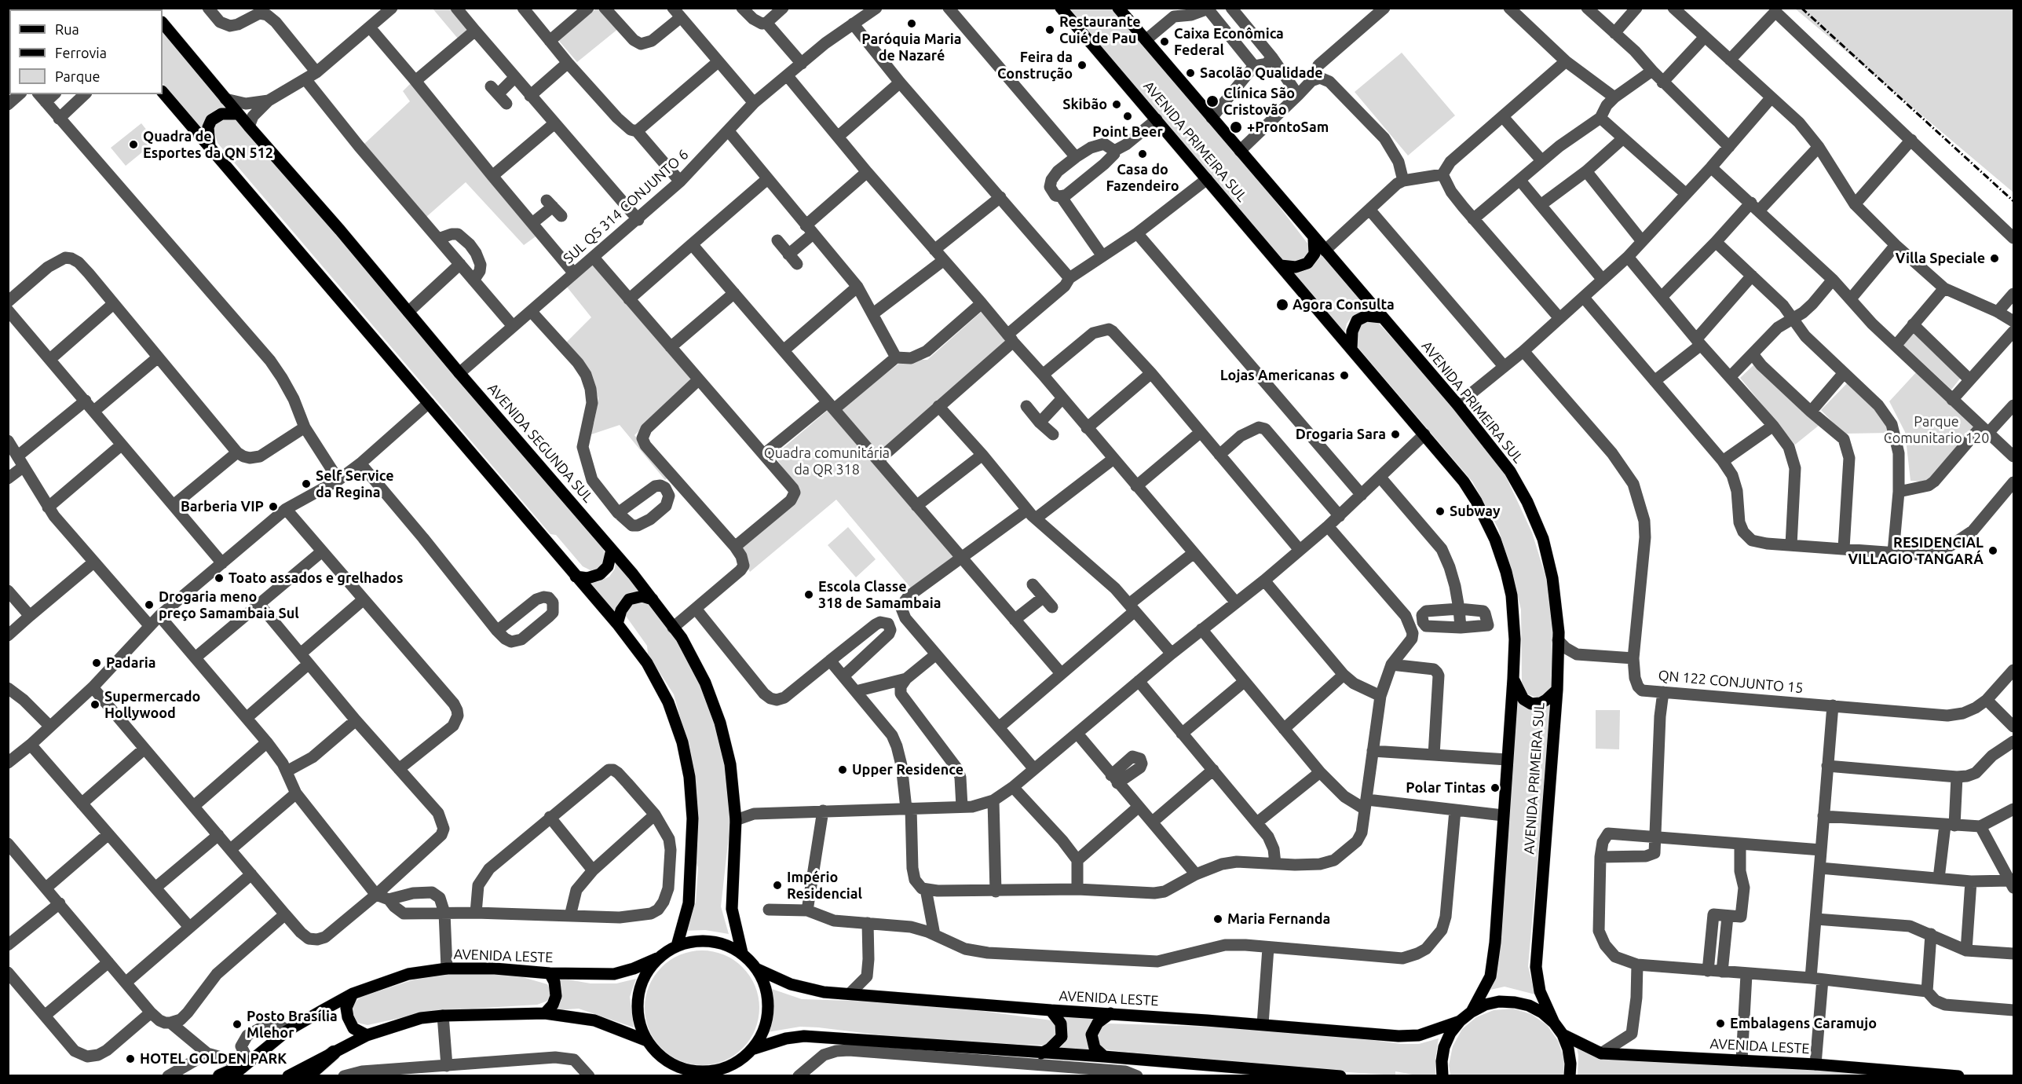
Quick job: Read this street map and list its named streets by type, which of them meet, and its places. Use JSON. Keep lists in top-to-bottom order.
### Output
{
  "streets": {
    "main road": ["AVENIDA PRIMEIRA SUL", "AVENIDA SEGUNDA SUL", "AVENIDA LESTE"],
    "street": ["SUL QS 314 CONJUNTO 6", "QN 122 CONJUNTO 15"]
  },
  "crossings": [
    ["SUL QS 314 CONJUNTO 6", "AVENIDA SEGUNDA SUL"],
    ["AVENIDA SEGUNDA SUL", "AVENIDA LESTE"]
  ],
  "parks": ["Parque Comunitario 120", "Quadra comunitária da QR 318"],
  "places": [
    "Paróquia Maria de Nazaré",
    "Restaurante Cuié de Pau",
    "Caixa Econômica Federal",
    "Feira da Construção",
    "Sacolão Qualidade",
    "Clínica São Cristovão",
    "Skibão",
    "Point Beer",
    "+ProntoSam",
    "Quadra de Esportes da QN 512",
    "Casa do Fazendeiro",
    "Villa Speciale",
    "Agora Consulta",
    "Lojas Americanas",
    "Drogaria Sara",
    "Self Service da Regina",
    "Barberia VIP",
    "Subway",
    "RESIDENCIAL VILLAGIO TANGARÁ",
    "Toato assados e grelhados",
    "Escola Classe 318 de Samambaia",
    "Drogaria meno preço Samambaia Sul",
    "Padaria",
    "Supermercado Hollywood",
    "Upper Residence",
    "Polar Tintas",
    "Império Residencial",
    "Maria Fernanda",
    "Embalagens Caramujo",
    "Posto Brasília Mlehor",
    "HOTEL GOLDEN PARK"
  ],
  "legend": ["Rua", "Ferrovia", "Parque"]
}
